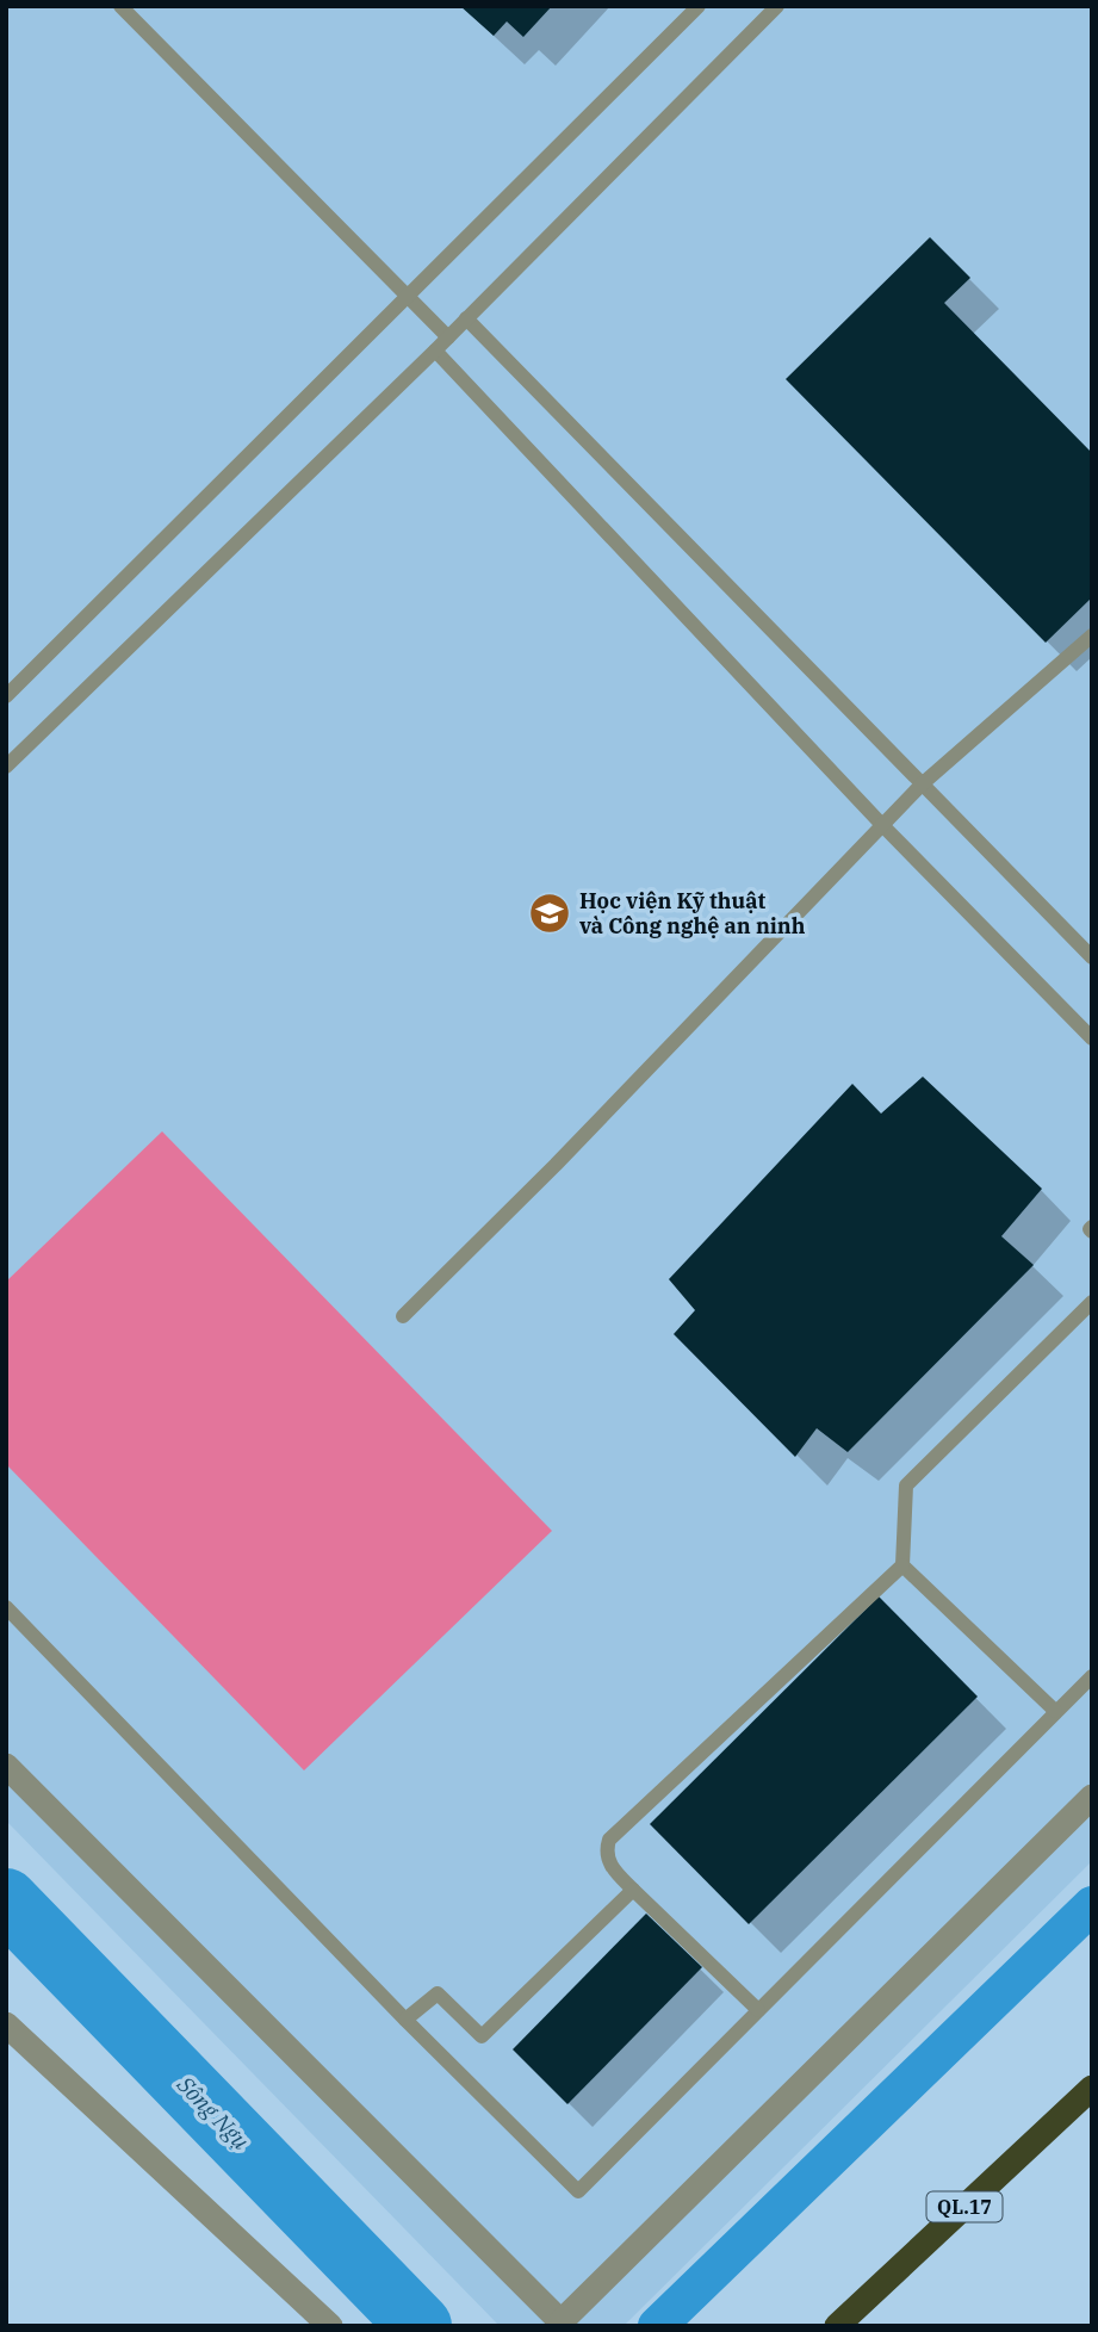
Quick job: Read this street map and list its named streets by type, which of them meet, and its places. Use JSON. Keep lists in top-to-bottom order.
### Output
{
  "streets": {
    "highway": ["QL.17"]
  },
  "water": ["Sông Ngụ"],
  "places": {
    "school or university": ["Học viện Kỹ thuật và Công nghệ an ninh"]
  }
}
